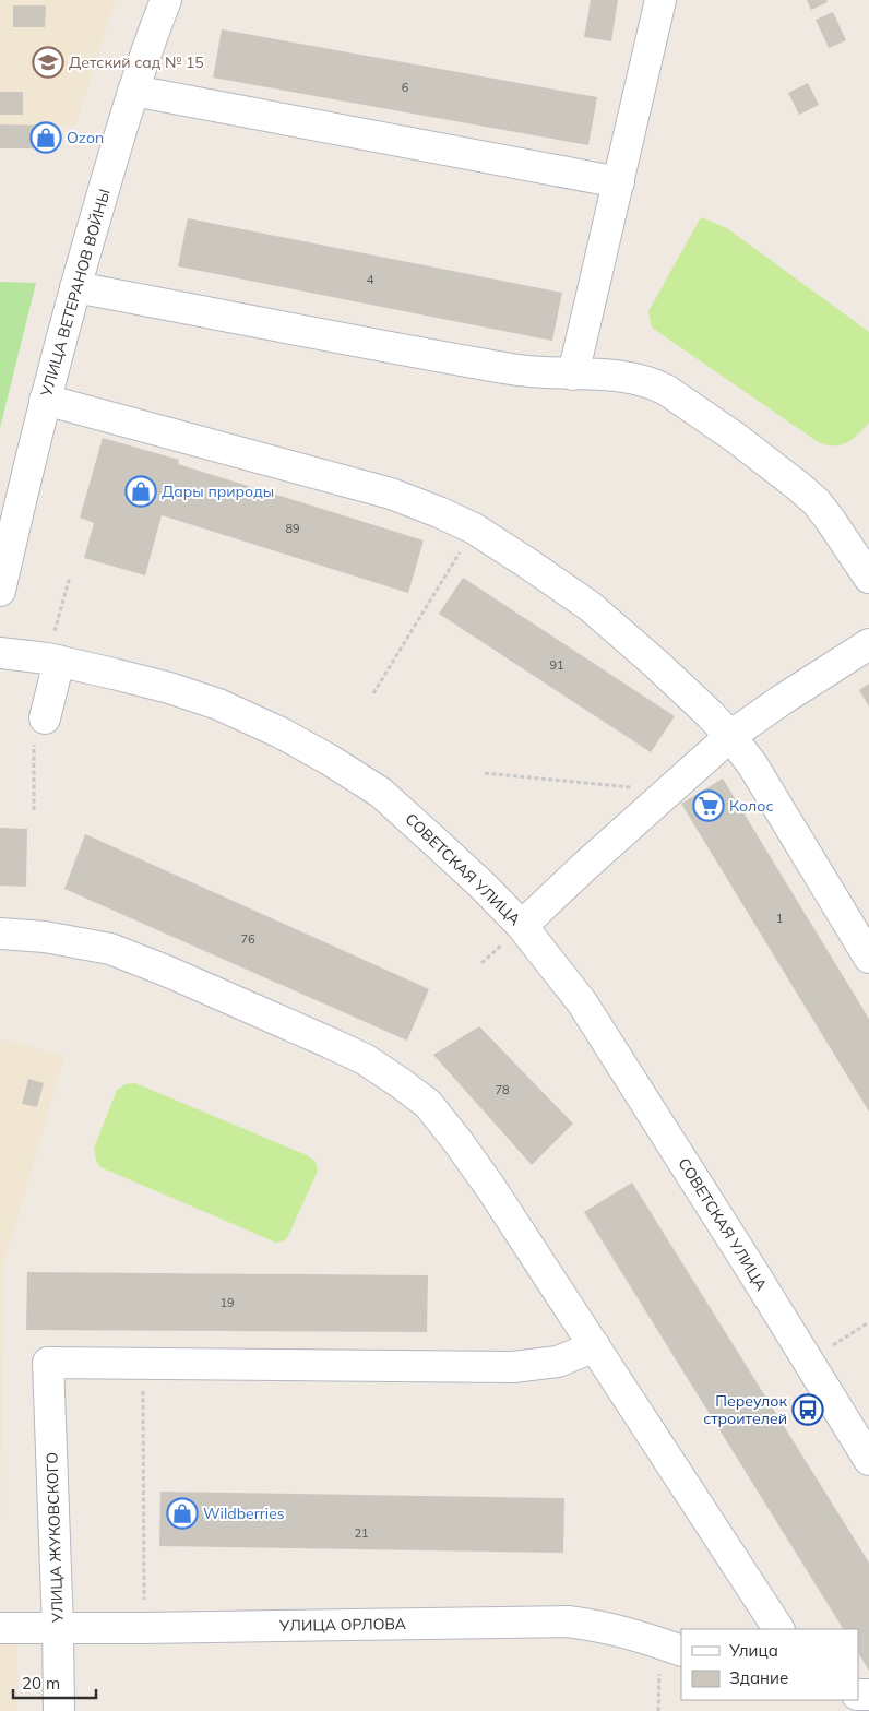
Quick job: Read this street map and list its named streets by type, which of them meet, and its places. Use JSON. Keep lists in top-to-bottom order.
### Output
{
  "streets": {
    "street": [
      "УЛИЦА ВЕТЕРАНОВ ВОЙНЫ",
      "СОВЕТСКАЯ УЛИЦА",
      "УЛИЦА ЖУКОВСКОГО",
      "УЛИЦА ОРЛОВА"
    ]
  },
  "crossings": [
    ["УЛИЦА ЖУКОВСКОГО", "УЛИЦА ОРЛОВА"]
  ],
  "places": {
    "school or university": ["Детский сад № 15"],
    "shop": ["Ozon", "Дары природы", "Wildberries"],
    "supermarket": ["Колос"],
    "bus stop": ["Переулок строителей"]
  },
  "house_numbers": [
    "6",
    "4",
    "89",
    "91",
    "1",
    "76",
    "78",
    "19",
    "21"
  ],
  "legend": ["Улица", "Здание"],
  "scale_bar": "20 m"
}
